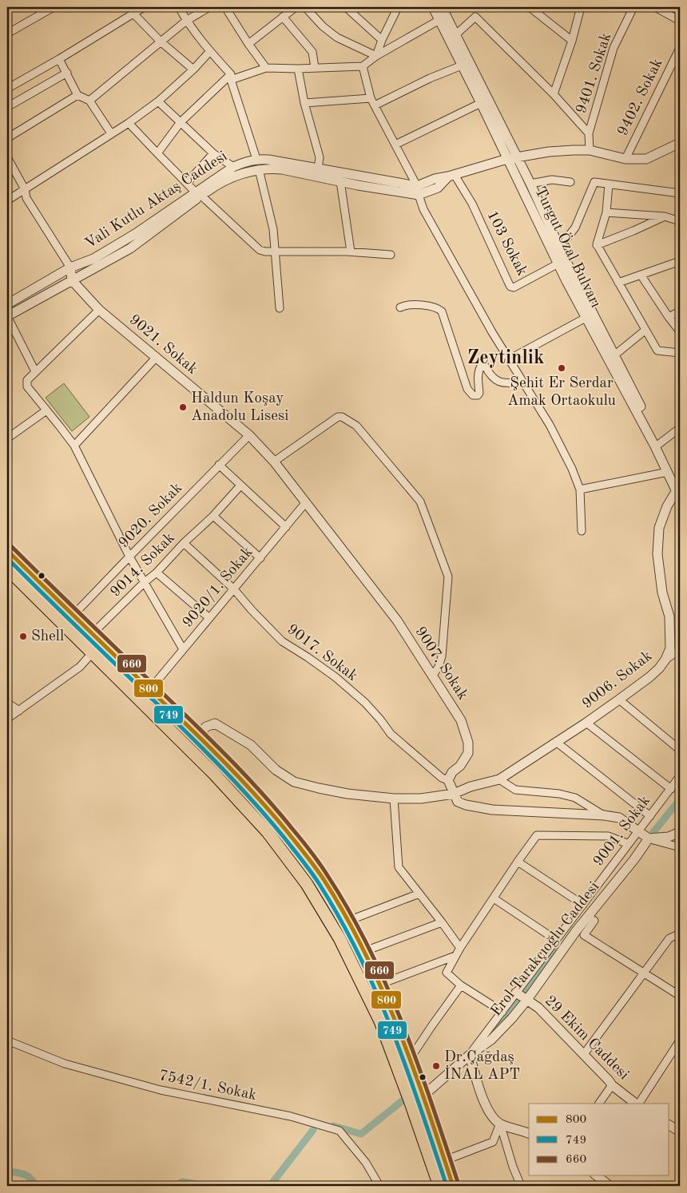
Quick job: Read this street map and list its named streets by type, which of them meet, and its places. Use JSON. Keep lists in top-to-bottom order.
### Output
{
  "streets": {
    "street": [
      "9401. Sokak",
      "9402. Sokak",
      "Vali Kutlu Aktaş Caddesi",
      "103 Sokak",
      "Turgut Özal Bulvarı",
      "9021. Sokak",
      "9020. Sokak",
      "9014. Sokak",
      "9020/1. Sokak",
      "9017. Sokak",
      "9007. Sokak",
      "9006. Sokak",
      "9001. Sokak",
      "Erol Tarakçıoğlu Caddesi",
      "29 Ekim Caddesi",
      "7542/1. Sokak"
    ]
  },
  "crossings": [
    ["9401. Sokak", "Vali Kutlu Aktaş Caddesi"],
    ["9402. Sokak", "Vali Kutlu Aktaş Caddesi"],
    ["Vali Kutlu Aktaş Caddesi", "103 Sokak"],
    ["Vali Kutlu Aktaş Caddesi", "Turgut Özal Bulvarı"],
    ["Vali Kutlu Aktaş Caddesi", "9021. Sokak"],
    ["103 Sokak", "Turgut Özal Bulvarı"],
    ["Turgut Özal Bulvarı", "9006. Sokak"],
    ["9021. Sokak", "9020. Sokak"],
    ["9021. Sokak", "9007. Sokak"],
    ["9020. Sokak", "9007. Sokak"],
    ["9014. Sokak", "9017. Sokak"],
    ["9020/1. Sokak", "9017. Sokak"],
    ["9020/1. Sokak", "9007. Sokak"],
    ["9017. Sokak", "9007. Sokak"],
    ["9001. Sokak", "Erol Tarakçıoğlu Caddesi"],
    ["9001. Sokak", "29 Ekim Caddesi"],
    ["Erol Tarakçıoğlu Caddesi", "29 Ekim Caddesi"]
  ],
  "districts": ["Zeytinlik"],
  "places": [
    "Şehit Er Serdar Amak Ortaokulu",
    "Haldun Koşay Anadolu Lisesi",
    "Shell",
    "Dr.Çağdaş İNAL APT"
  ],
  "lines": ["transit line 660", "transit line 800", "transit line 749"],
  "legend": ["800", "749", "660"]
}
